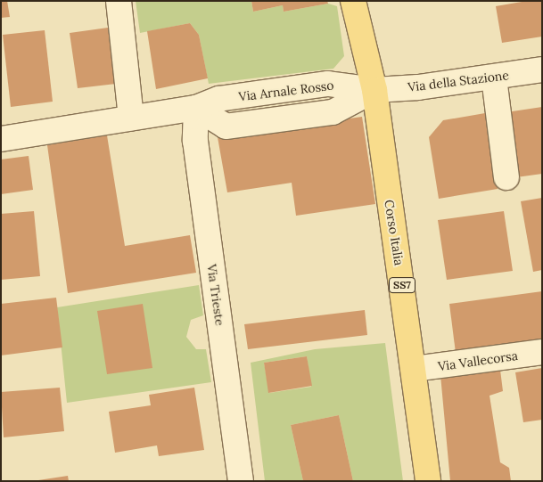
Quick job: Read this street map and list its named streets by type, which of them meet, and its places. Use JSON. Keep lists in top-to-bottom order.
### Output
{
  "streets": {
    "main road": ["Corso Italia", "SS7"],
    "street": [
      "Via della Stazione",
      "Via Arnale Rosso",
      "Via Trieste",
      "Via Vallecorsa"
    ]
  },
  "crossings": [
    ["Via della Stazione", "Via Arnale Rosso"],
    ["Via della Stazione", "Corso Italia"],
    ["Via della Stazione", "SS7"],
    ["Via Arnale Rosso", "Corso Italia"],
    ["Via Arnale Rosso", "SS7"],
    ["Via Arnale Rosso", "Via Trieste"],
    ["Corso Italia", "SS7"],
    ["Corso Italia", "Via Vallecorsa"]
  ]
}
